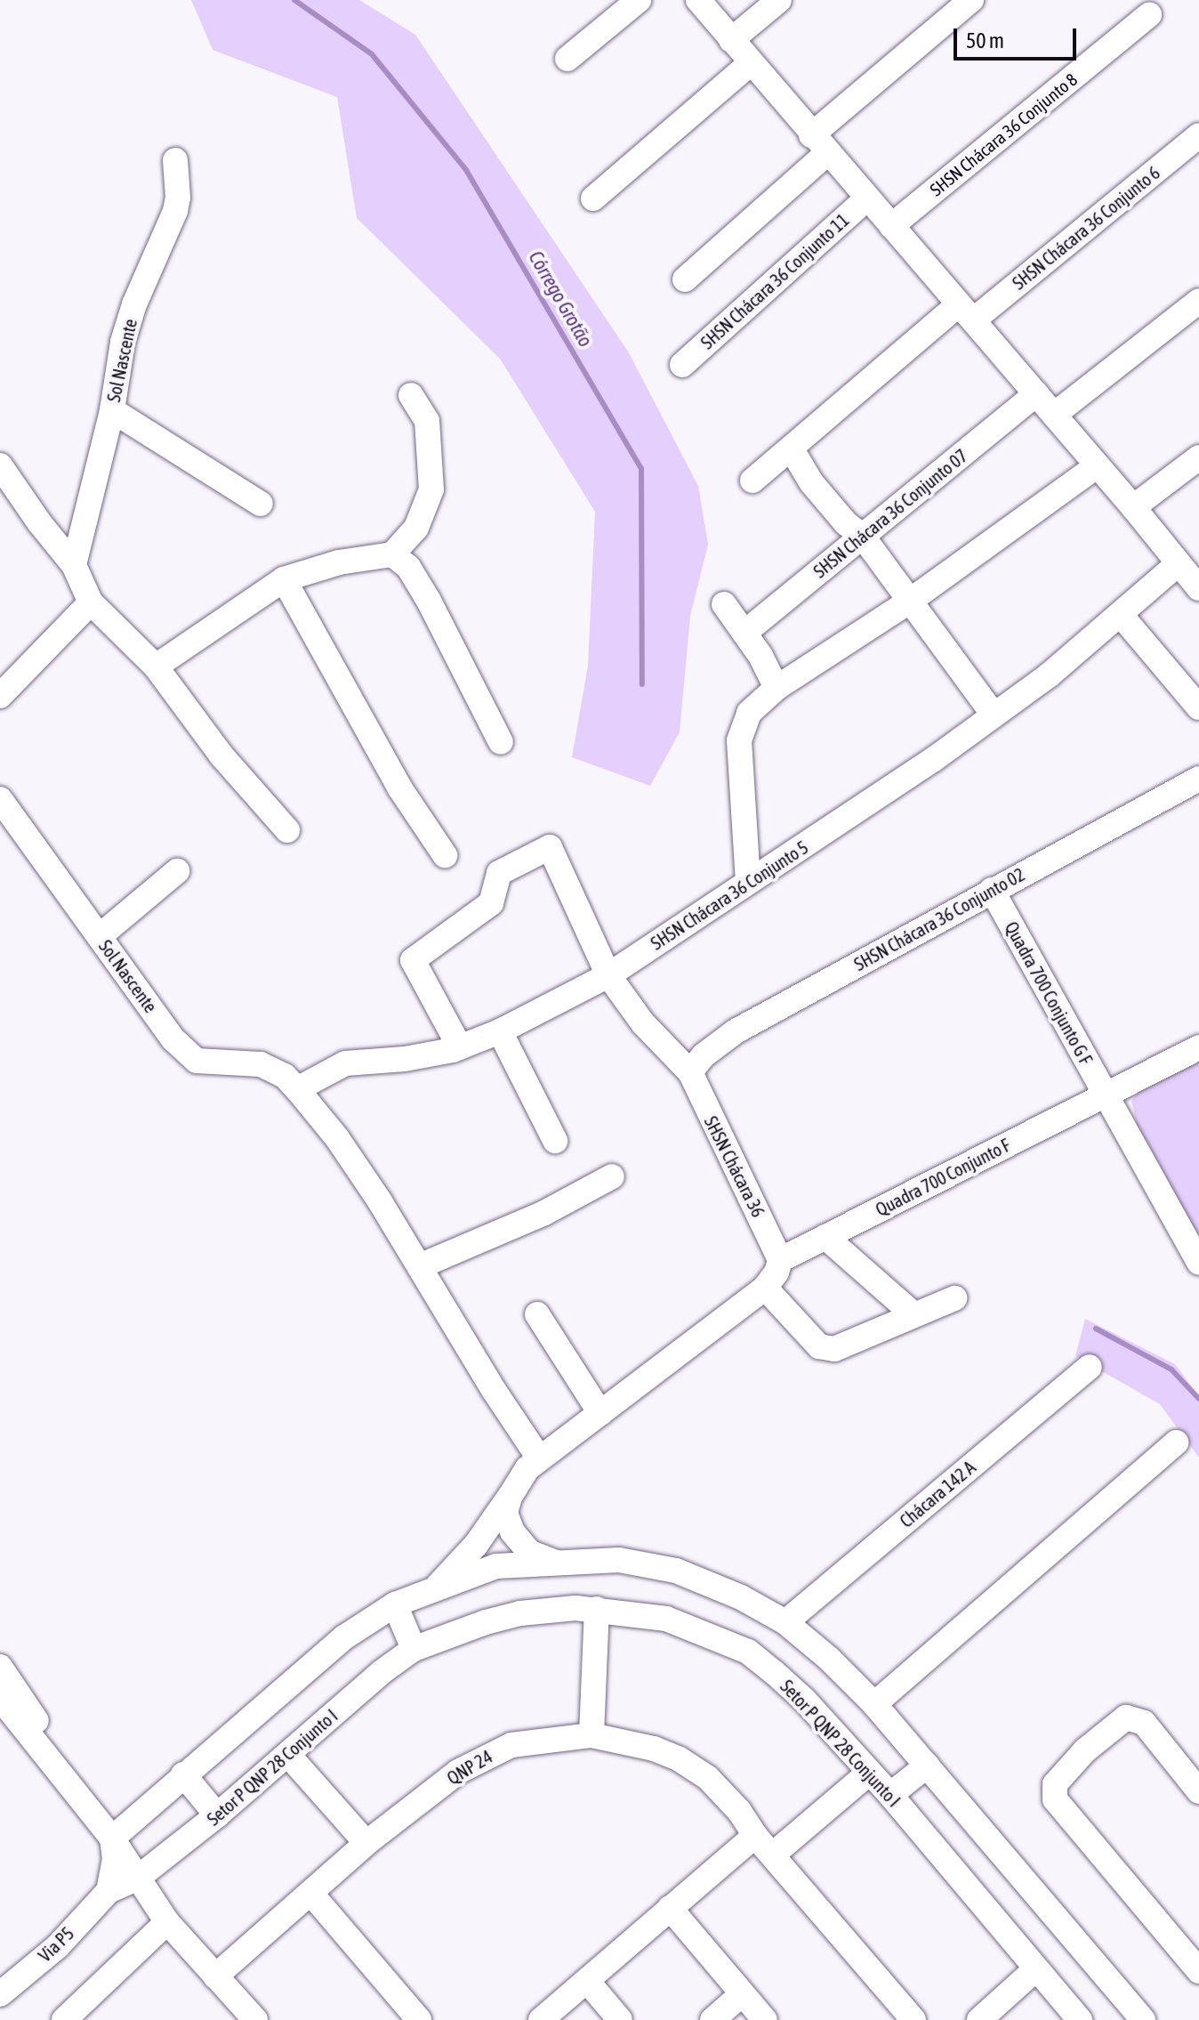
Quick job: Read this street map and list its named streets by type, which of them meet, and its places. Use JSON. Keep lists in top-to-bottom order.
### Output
{
  "streets": {
    "street": [
      "SHSN Chácara 36 Conjunto 8",
      "SHSN Chácara 36 Conjunto 6",
      "SHSN Chácara 36 Conjunto 11",
      "Sol Nascente",
      "SHSN Chácara 36 Conjunto 07",
      "SHSN Chácara 36 Conjunto 5",
      "SHSN Chácara 36 Conjunto 02",
      "Quadra 700 Conjunto G F",
      "SHSN Chácara 36",
      "Quadra 700 Conjunto F",
      "Chácara 142 A",
      "Setor P QNP 28 Conjunto I",
      "QNP 24",
      "Via P5"
    ]
  },
  "crossings": [
    ["Sol Nascente", "SHSN Chácara 36 Conjunto 5"],
    ["SHSN Chácara 36 Conjunto 5", "SHSN Chácara 36"],
    ["SHSN Chácara 36 Conjunto 02", "Quadra 700 Conjunto G F"],
    ["SHSN Chácara 36 Conjunto 02", "SHSN Chácara 36"],
    ["Quadra 700 Conjunto G F", "Quadra 700 Conjunto F"],
    ["SHSN Chácara 36", "Quadra 700 Conjunto F"],
    ["Setor P QNP 28 Conjunto I", "Via P5"]
  ],
  "water": ["Córrego Grotão"],
  "scale_bar": "50 m"
}
